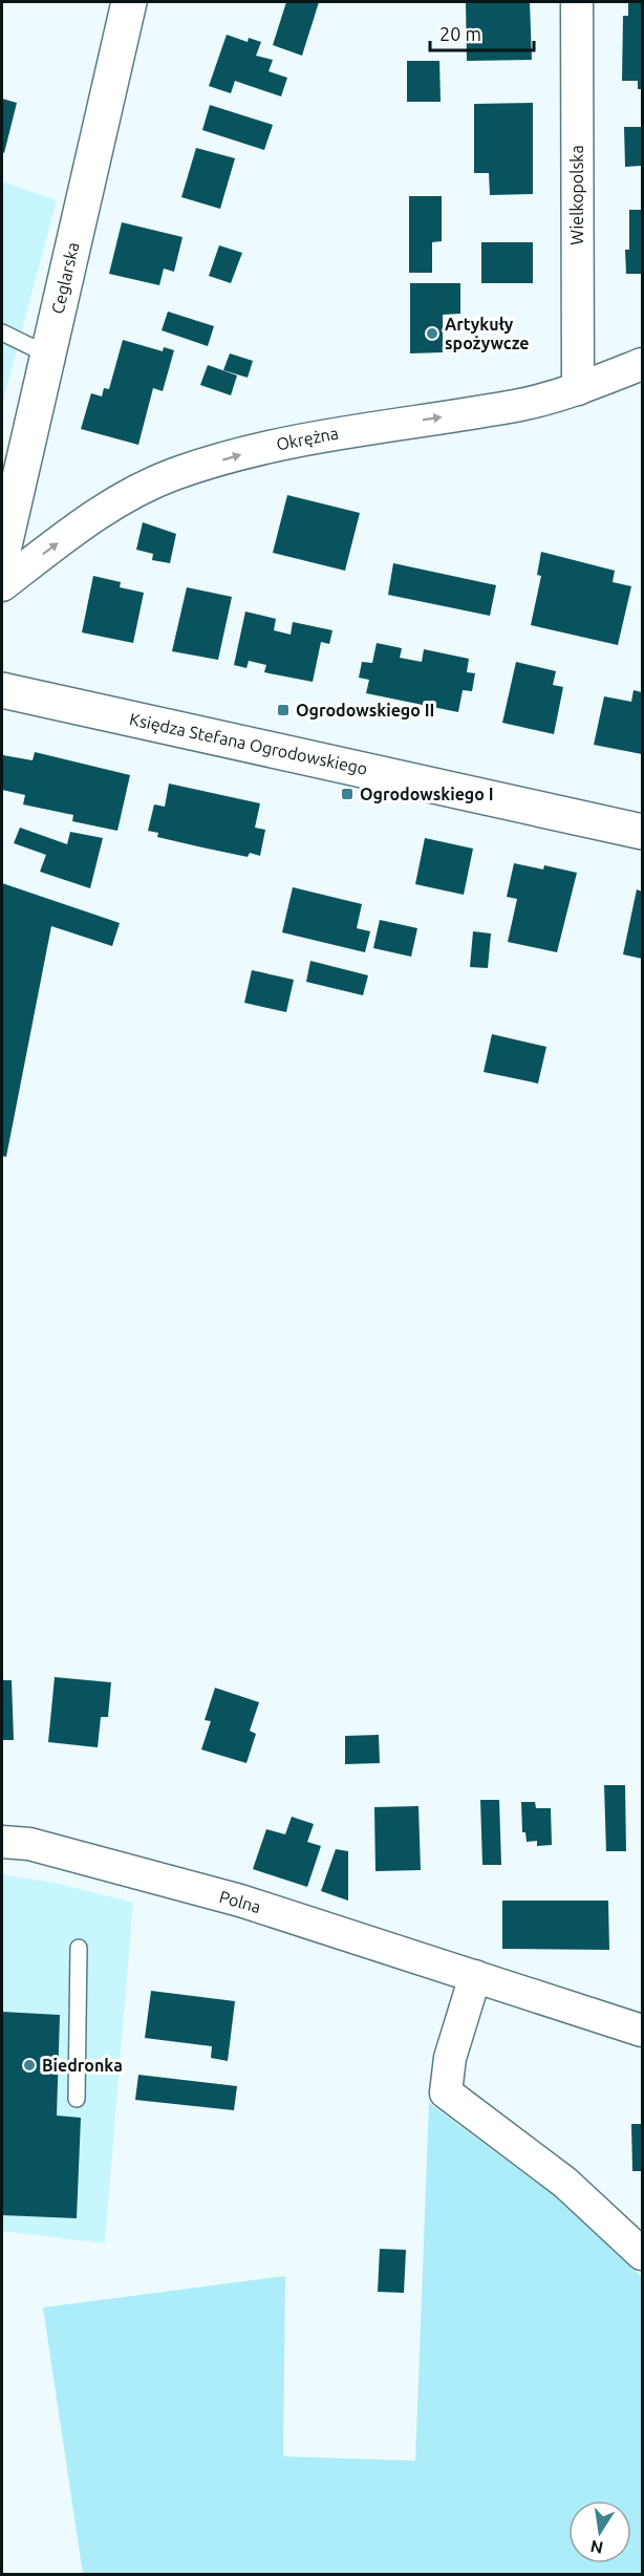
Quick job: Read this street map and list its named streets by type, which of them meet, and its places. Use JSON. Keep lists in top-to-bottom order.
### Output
{
  "streets": {
    "street": [
      "Wielkopolska",
      "Ceglarska",
      "Okrężna",
      "Księdza Stefana Ogrodowskiego",
      "Polna"
    ]
  },
  "crossings": [
    ["Wielkopolska", "Okrężna"]
  ],
  "one_way": ["Okrężna"],
  "places": {
    "other": ["Artykuły spożywcze", "Biedronka"],
    "transit": ["Ogrodowskiego II", "Ogrodowskiego I"]
  },
  "scale_bar": "20 m",
  "north": "bottom"
}
